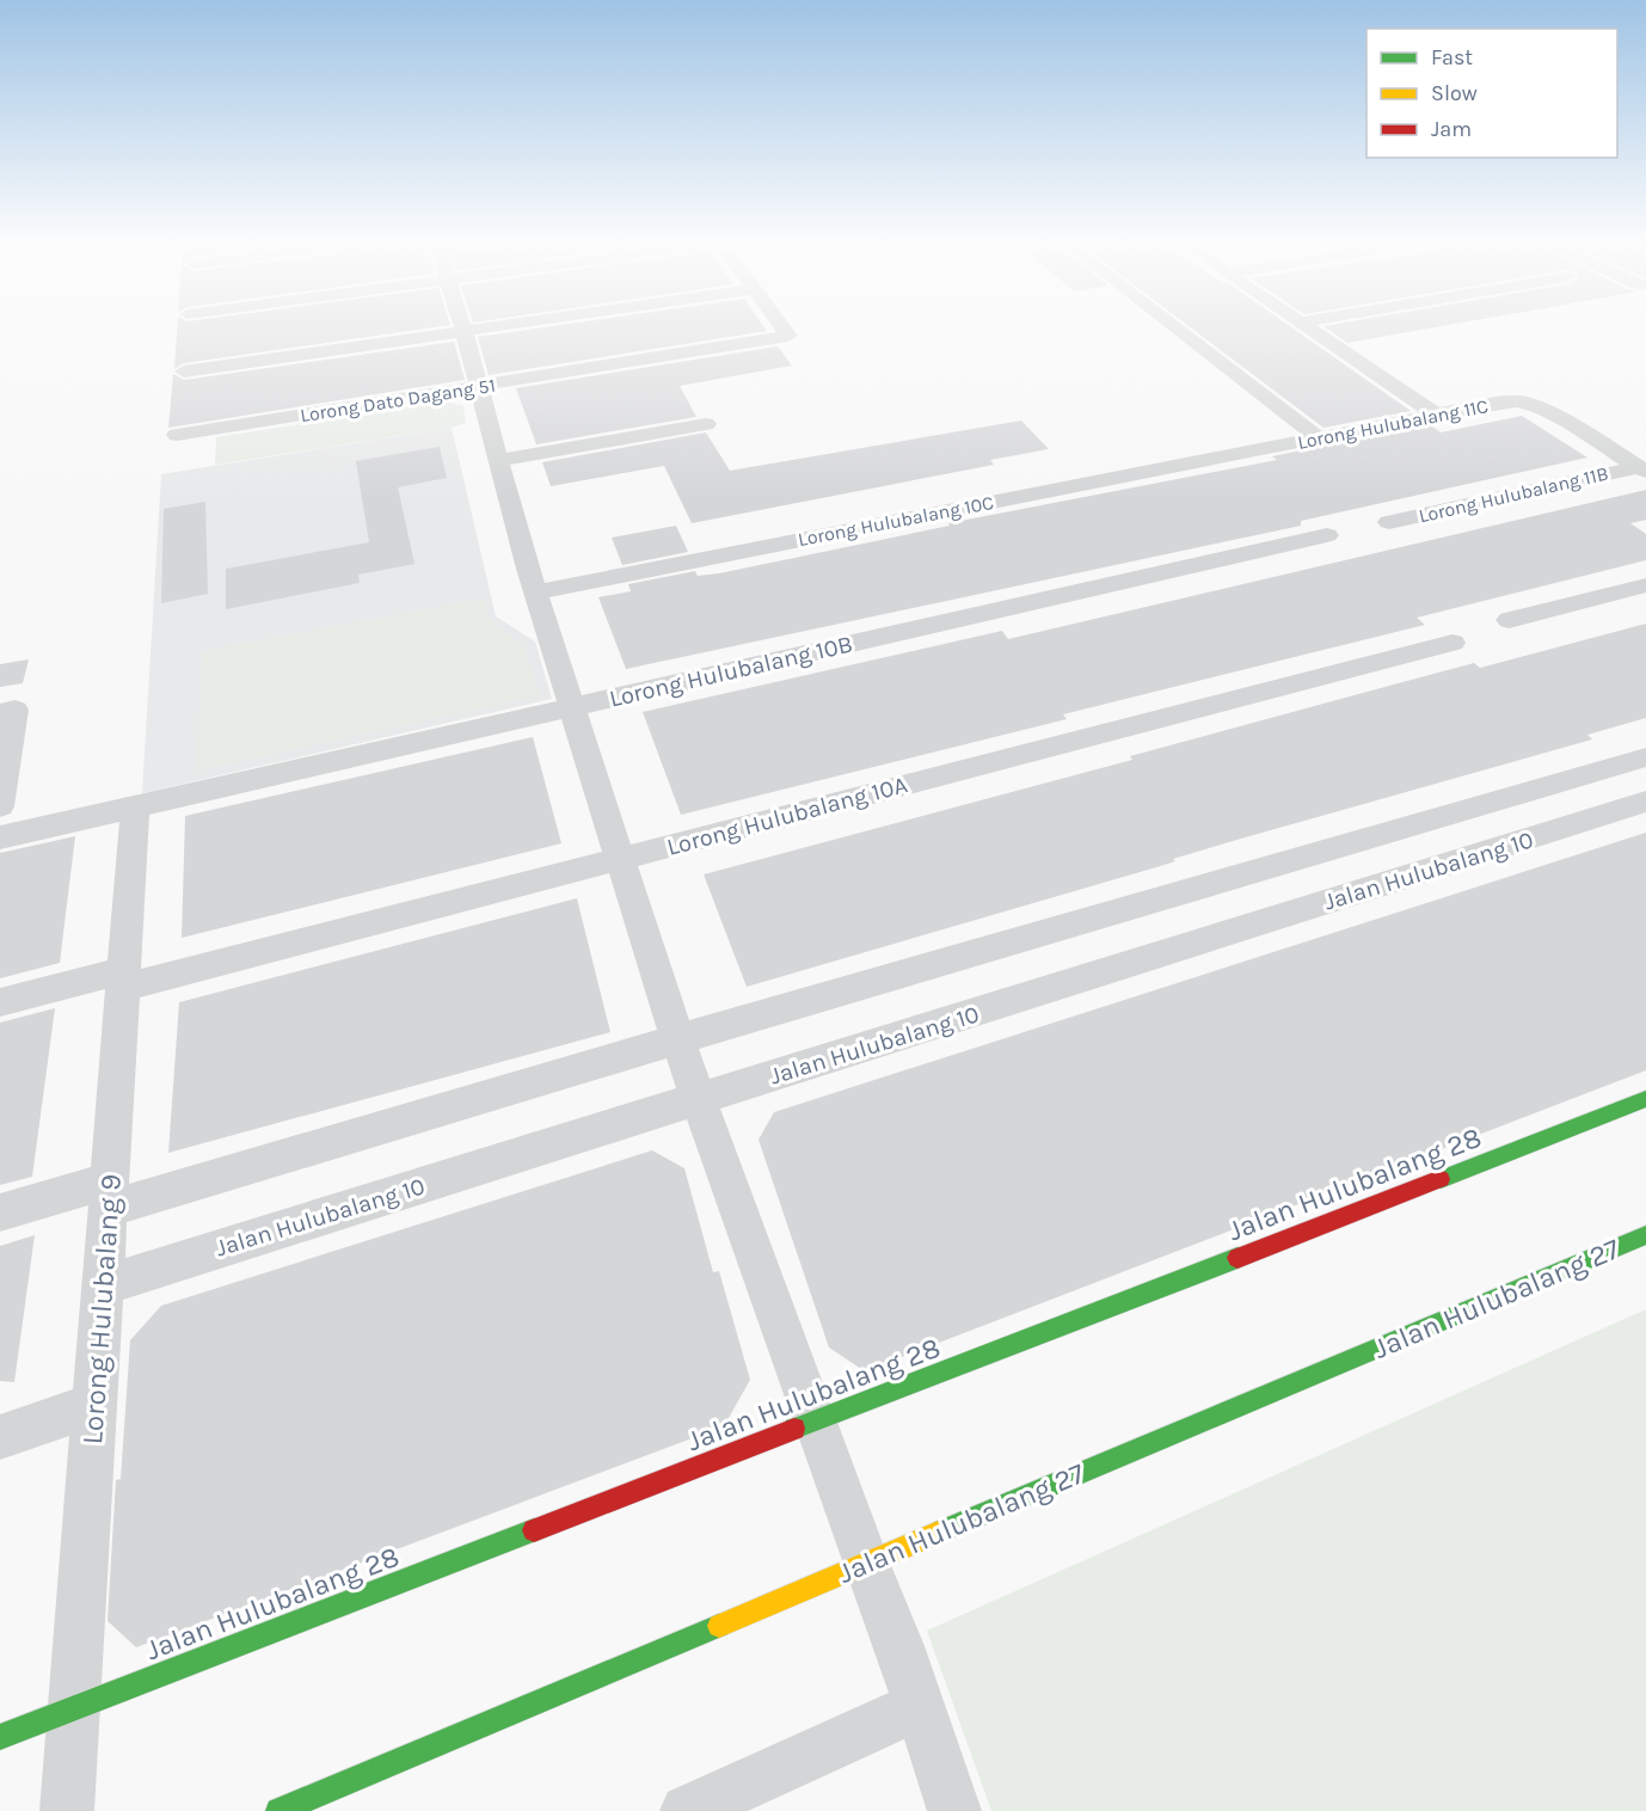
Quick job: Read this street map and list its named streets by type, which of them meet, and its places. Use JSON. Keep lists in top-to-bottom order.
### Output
{
  "streets": {
    "street": [
      "Lorong Dato Dagang 51",
      "Lorong Hulubalang 11C",
      "Lorong Hulubalang 11B",
      "Lorong Hulubalang 10C",
      "Lorong Hulubalang 10B",
      "Lorong Hulubalang 10A",
      "Jalan Hulubalang 10",
      "Jalan Hulubalang 28",
      "Jalan Hulubalang 27",
      "Lorong Hulubalang 9"
    ]
  },
  "crossings": [
    ["Lorong Hulubalang 11C", "Lorong Hulubalang 11B"],
    ["Lorong Hulubalang 11C", "Lorong Hulubalang 10C"],
    ["Lorong Hulubalang 10B", "Lorong Hulubalang 9"],
    ["Lorong Hulubalang 10A", "Lorong Hulubalang 9"],
    ["Jalan Hulubalang 10", "Lorong Hulubalang 9"],
    ["Jalan Hulubalang 28", "Lorong Hulubalang 9"]
  ],
  "legend": ["Fast", "Slow", "Jam"]
}
